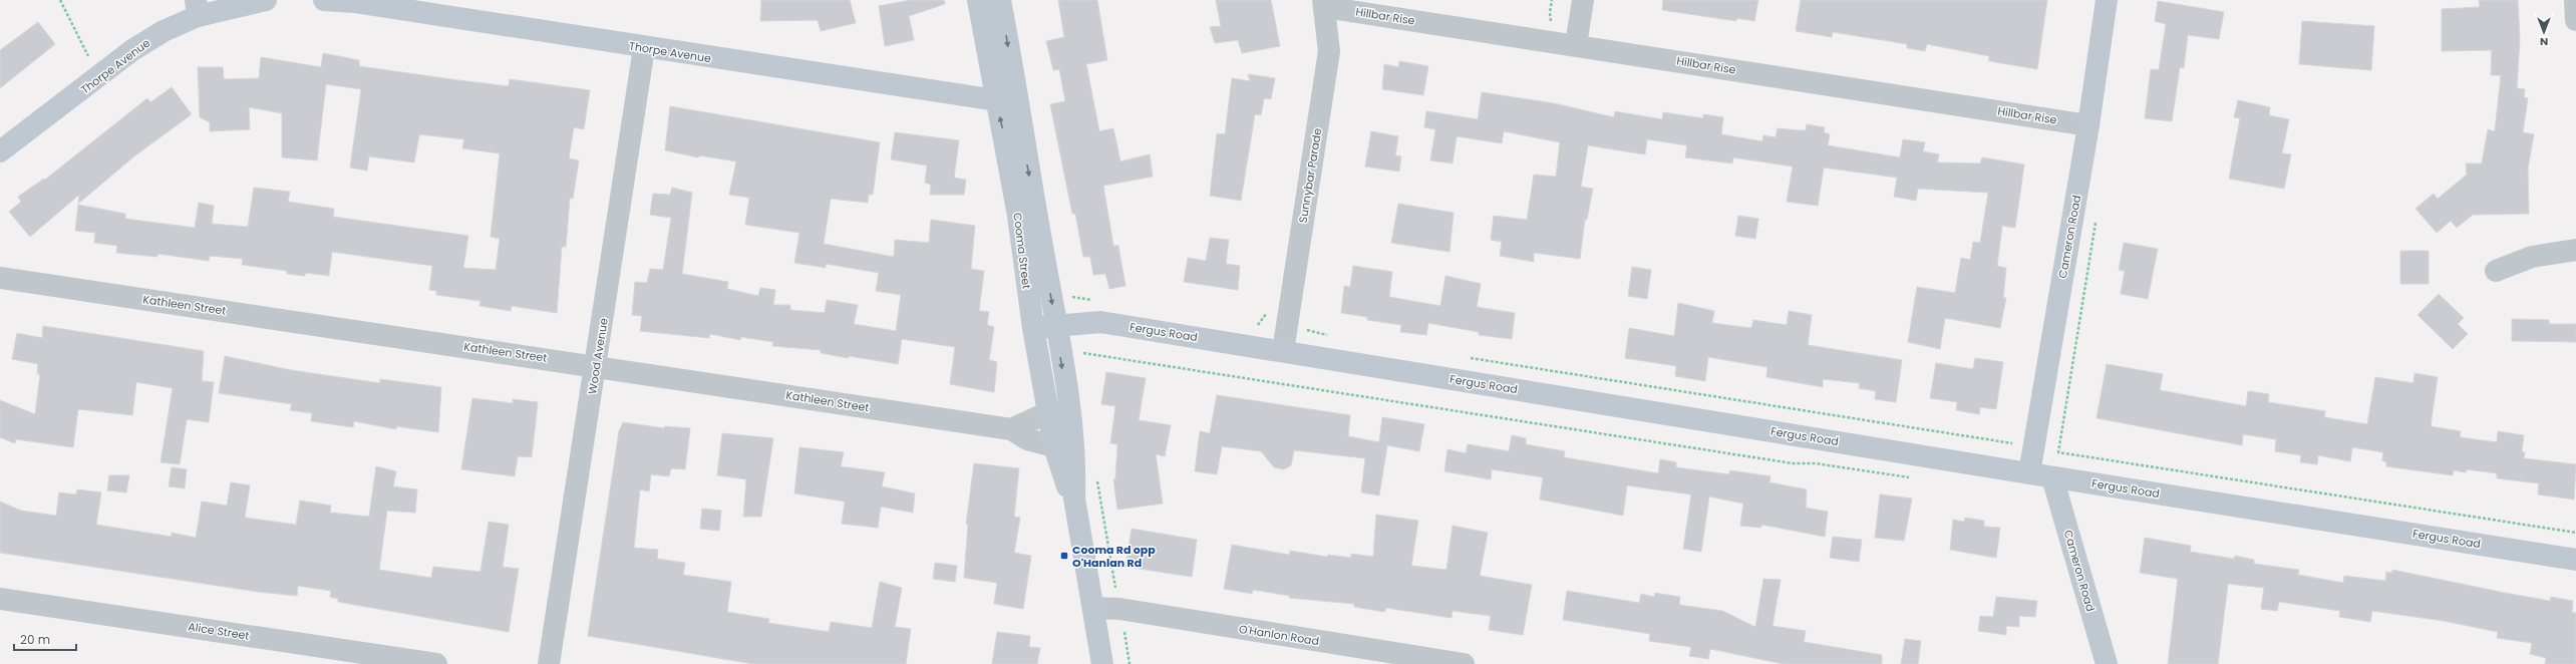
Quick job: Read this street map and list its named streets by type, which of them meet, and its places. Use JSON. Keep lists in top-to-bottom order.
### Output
{
  "streets": {
    "street": [
      "Hillbar Rise",
      "Thorpe Avenue",
      "Sunnybar Parade",
      "Cameron Road",
      "Cooma Street",
      "Kathleen Street",
      "Fergus Road",
      "Wood Avenue",
      "Alice Street",
      "O'Hanlon Road"
    ]
  },
  "crossings": [
    ["Hillbar Rise", "Sunnybar Parade"],
    ["Hillbar Rise", "Cameron Road"],
    ["Thorpe Avenue", "Cooma Street"],
    ["Thorpe Avenue", "Wood Avenue"],
    ["Sunnybar Parade", "Fergus Road"],
    ["Cameron Road", "Fergus Road"],
    ["Cooma Street", "Kathleen Street"],
    ["Cooma Street", "Fergus Road"],
    ["Cooma Street", "O'Hanlon Road"],
    ["Kathleen Street", "Wood Avenue"]
  ],
  "places": {
    "transit": ["Cooma Rd opp O'Hanlan Rd"]
  },
  "scale_bar": "20 m",
  "north": "bottom"
}
